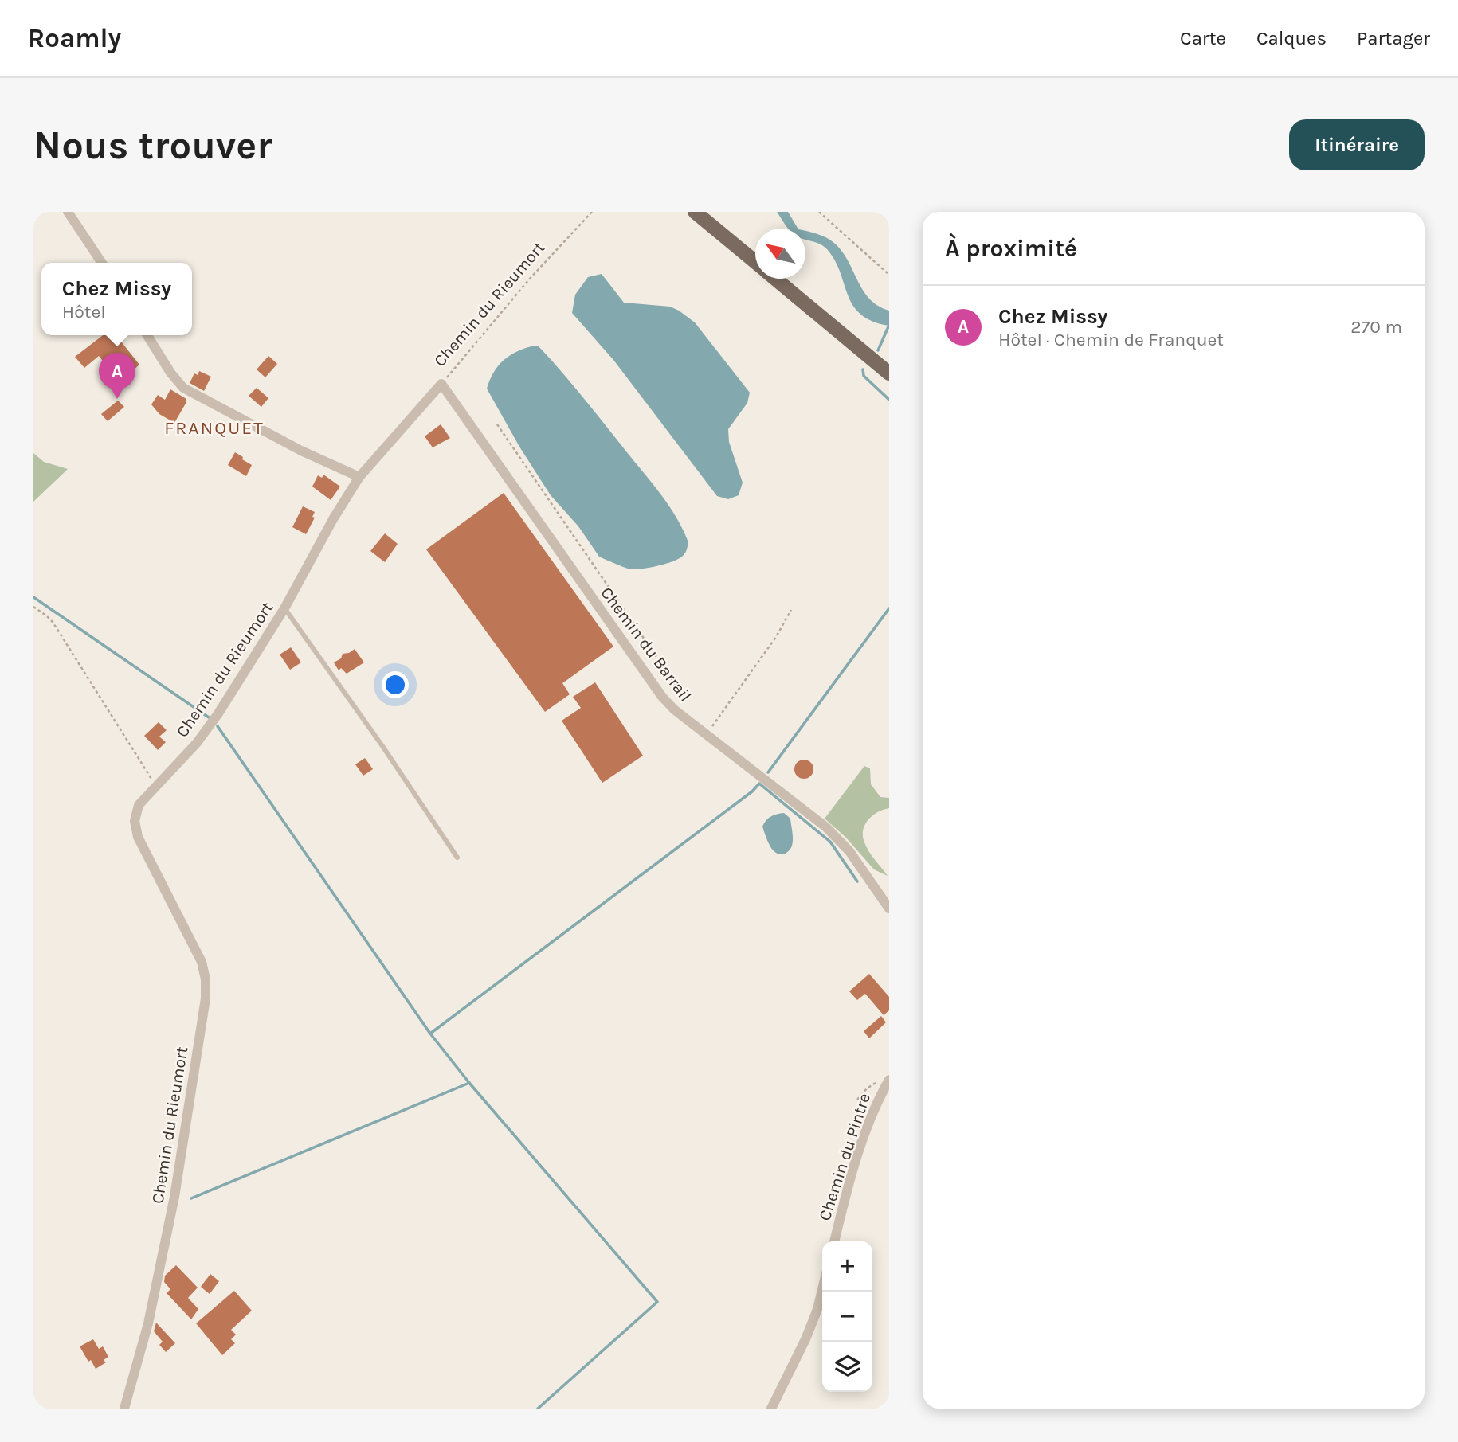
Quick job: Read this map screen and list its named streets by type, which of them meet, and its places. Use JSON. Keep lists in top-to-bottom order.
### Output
{
  "streets": {
    "street": ["Chemin du Rieumort", "Chemin du Barrail", "Chemin du Pintre"]
  },
  "crossings": [
    ["Chemin du Rieumort", "Chemin du Barrail"]
  ],
  "districts": ["FRANQUET"],
  "north": "top left",
  "page": {
    "header": "Roamly",
    "nav": ["Carte", "Calques", "Partager"],
    "buttons": "Itinéraire",
    "title": "Nous trouver",
    "heading": "À proximité",
    "popup": ["Chez Missy", "Hôtel"],
    "list": [
      {
        "mark": "A",
        "name": "Chez Missy",
        "note": "Hôtel · Chemin de Franquet",
        "value": "270 m"
      }
    ],
    "pins": "A",
    "map_buttons": ["+", "−"]
  }
}
